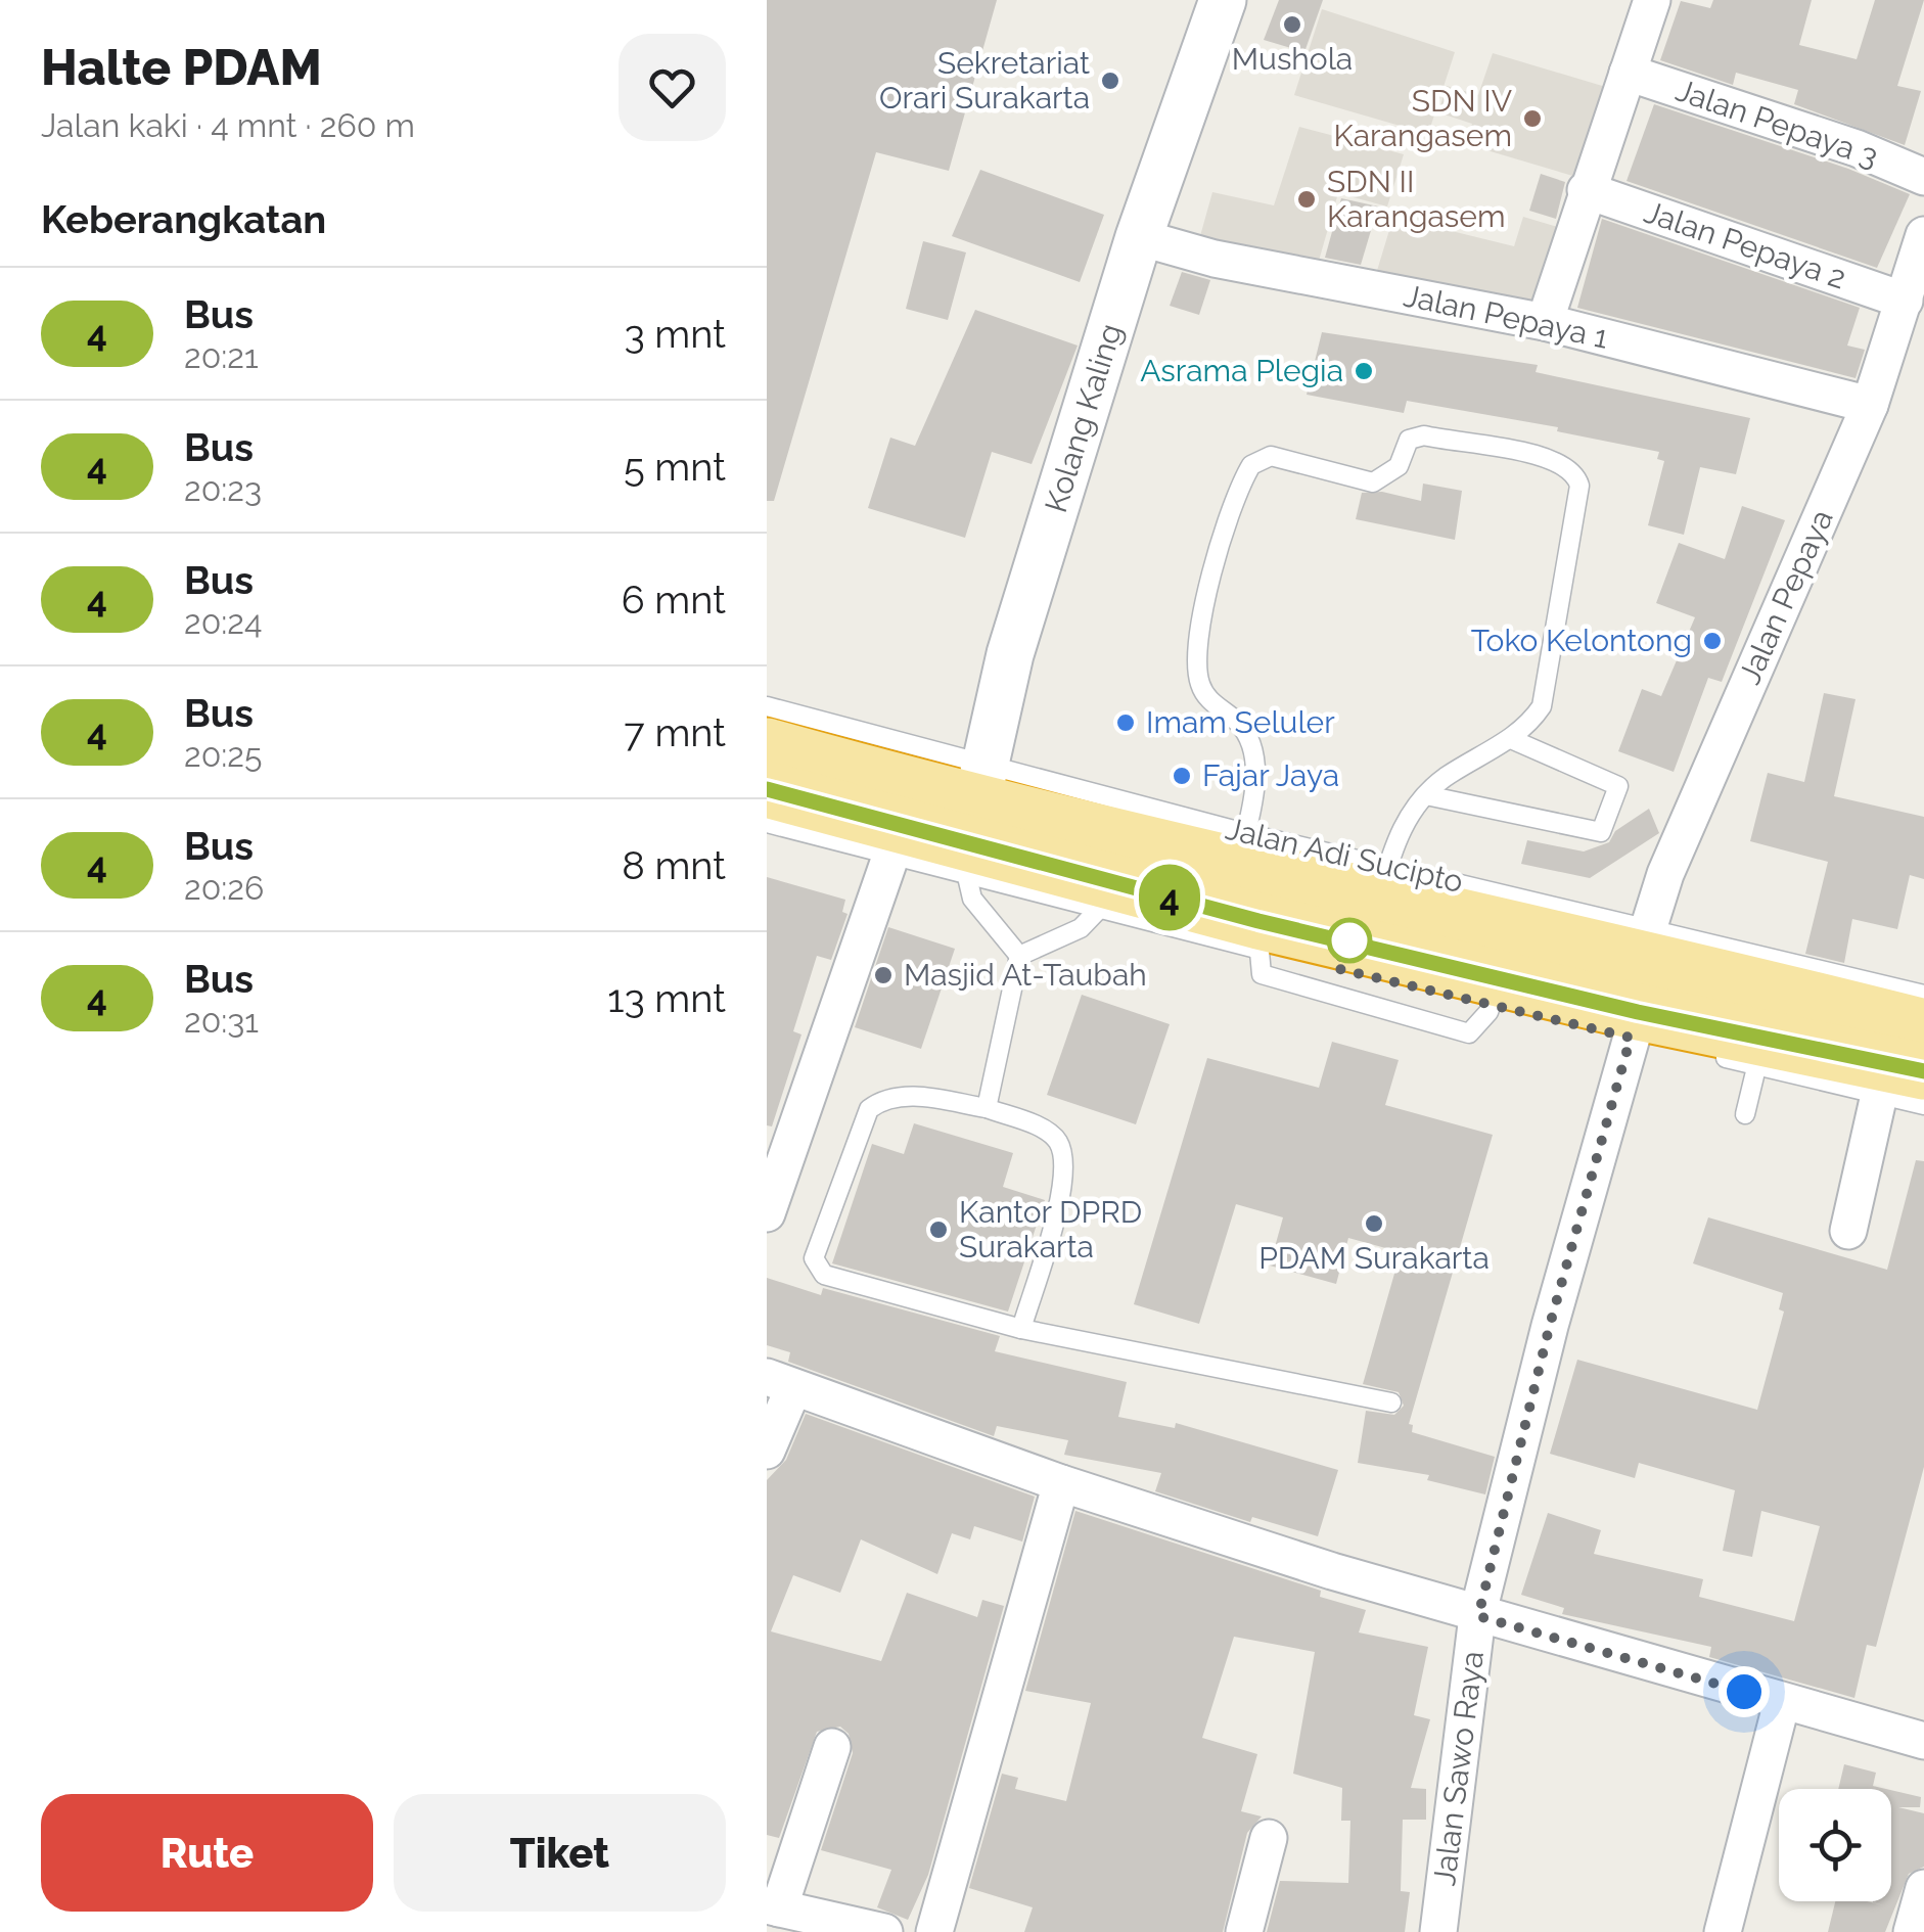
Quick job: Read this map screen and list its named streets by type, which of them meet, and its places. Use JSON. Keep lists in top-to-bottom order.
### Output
{
  "streets": {
    "highway": ["Jalan Adi Sucipto"],
    "street": [
      "Jalan Pepaya 3",
      "Jalan Pepaya 2",
      "Jalan Pepaya 1",
      "Kolang Kaling",
      "Jalan Pepaya",
      "Jalan Sawo Raya"
    ]
  },
  "crossings": [
    ["Jalan Pepaya 2", "Jalan Pepaya"],
    ["Jalan Pepaya 1", "Kolang Kaling"],
    ["Jalan Pepaya 1", "Jalan Pepaya"],
    ["Kolang Kaling", "Jalan Adi Sucipto"],
    ["Jalan Pepaya", "Jalan Adi Sucipto"],
    ["Jalan Adi Sucipto", "Jalan Sawo Raya"]
  ],
  "places": [
    "Mushola",
    "Sekretariat Orari Surakarta",
    "SDN IV Karangasem",
    "SDN II Karangasem",
    "Asrama Plegia",
    "Toko Kelontong",
    "Imam Seluler",
    "Fajar Jaya",
    "Masjid At-Taubah",
    "PDAM Surakarta",
    "Kantor DPRD Surakarta"
  ],
  "lines": ["bus line 4"],
  "page": {
    "heading": [
      ["Halte PDAM", "Jalan kaki · 4 mnt · 260 m"],
      "Keberangkatan"
    ],
    "on_map": "4",
    "list": [
      {
        "mark": "4",
        "name": "Bus",
        "note": "20:21",
        "value": "3 mnt"
      },
      {
        "mark": "4",
        "name": "Bus",
        "note": "20:23",
        "value": "5 mnt"
      },
      {
        "mark": "4",
        "name": "Bus",
        "note": "20:24",
        "value": "6 mnt"
      },
      {
        "mark": "4",
        "name": "Bus",
        "note": "20:25",
        "value": "7 mnt"
      },
      {
        "mark": "4",
        "name": "Bus",
        "note": "20:26",
        "value": "8 mnt"
      },
      {
        "mark": "4",
        "name": "Bus",
        "note": "20:31",
        "value": "13 mnt"
      }
    ],
    "buttons": ["Rute", "Tiket"]
  }
}
